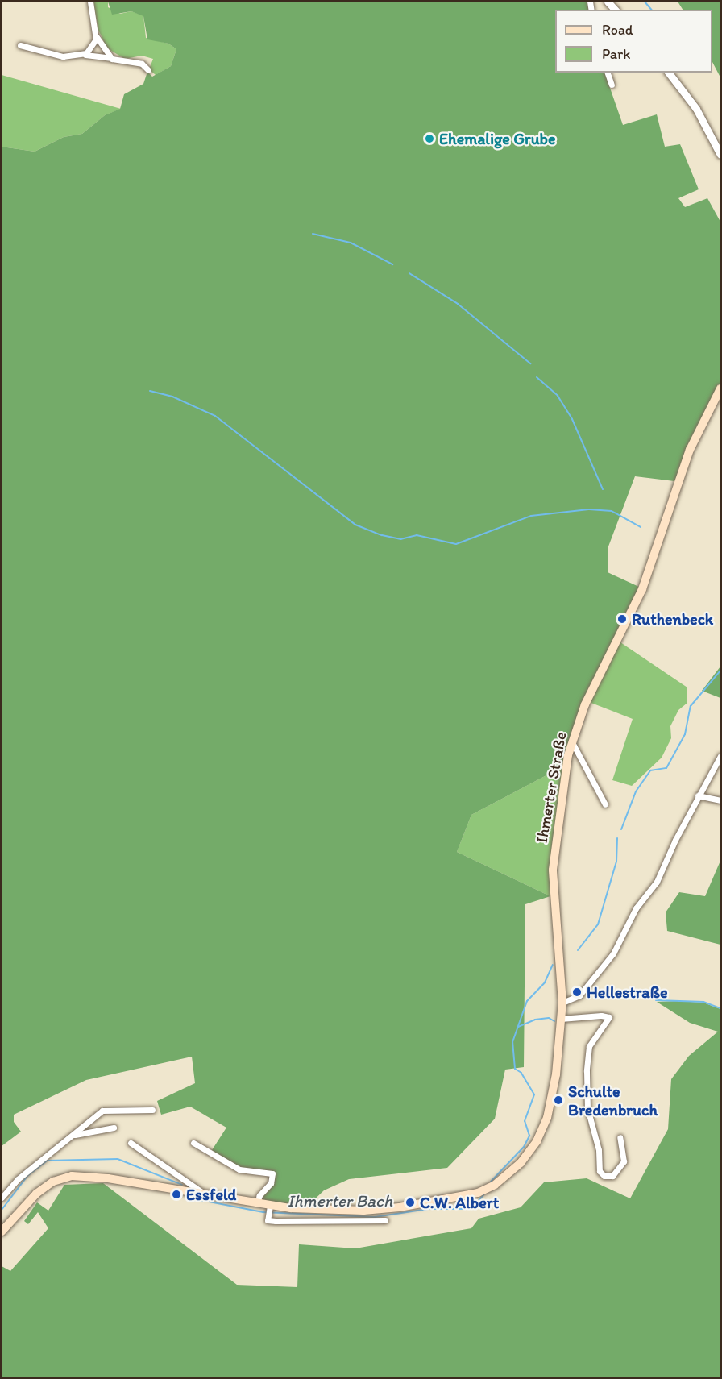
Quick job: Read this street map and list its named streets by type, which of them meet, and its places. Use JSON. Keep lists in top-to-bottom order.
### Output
{
  "streets": {
    "main road": ["Ihmerter Straße"]
  },
  "water": ["Ihmerter Bach"],
  "places": [
    "Ehemalige Grube",
    "Ruthenbeck",
    "Hellestraße",
    "Schulte Bredenbruch",
    "Essfeld",
    "C.W. Albert"
  ],
  "legend": ["Road", "Park"]
}
